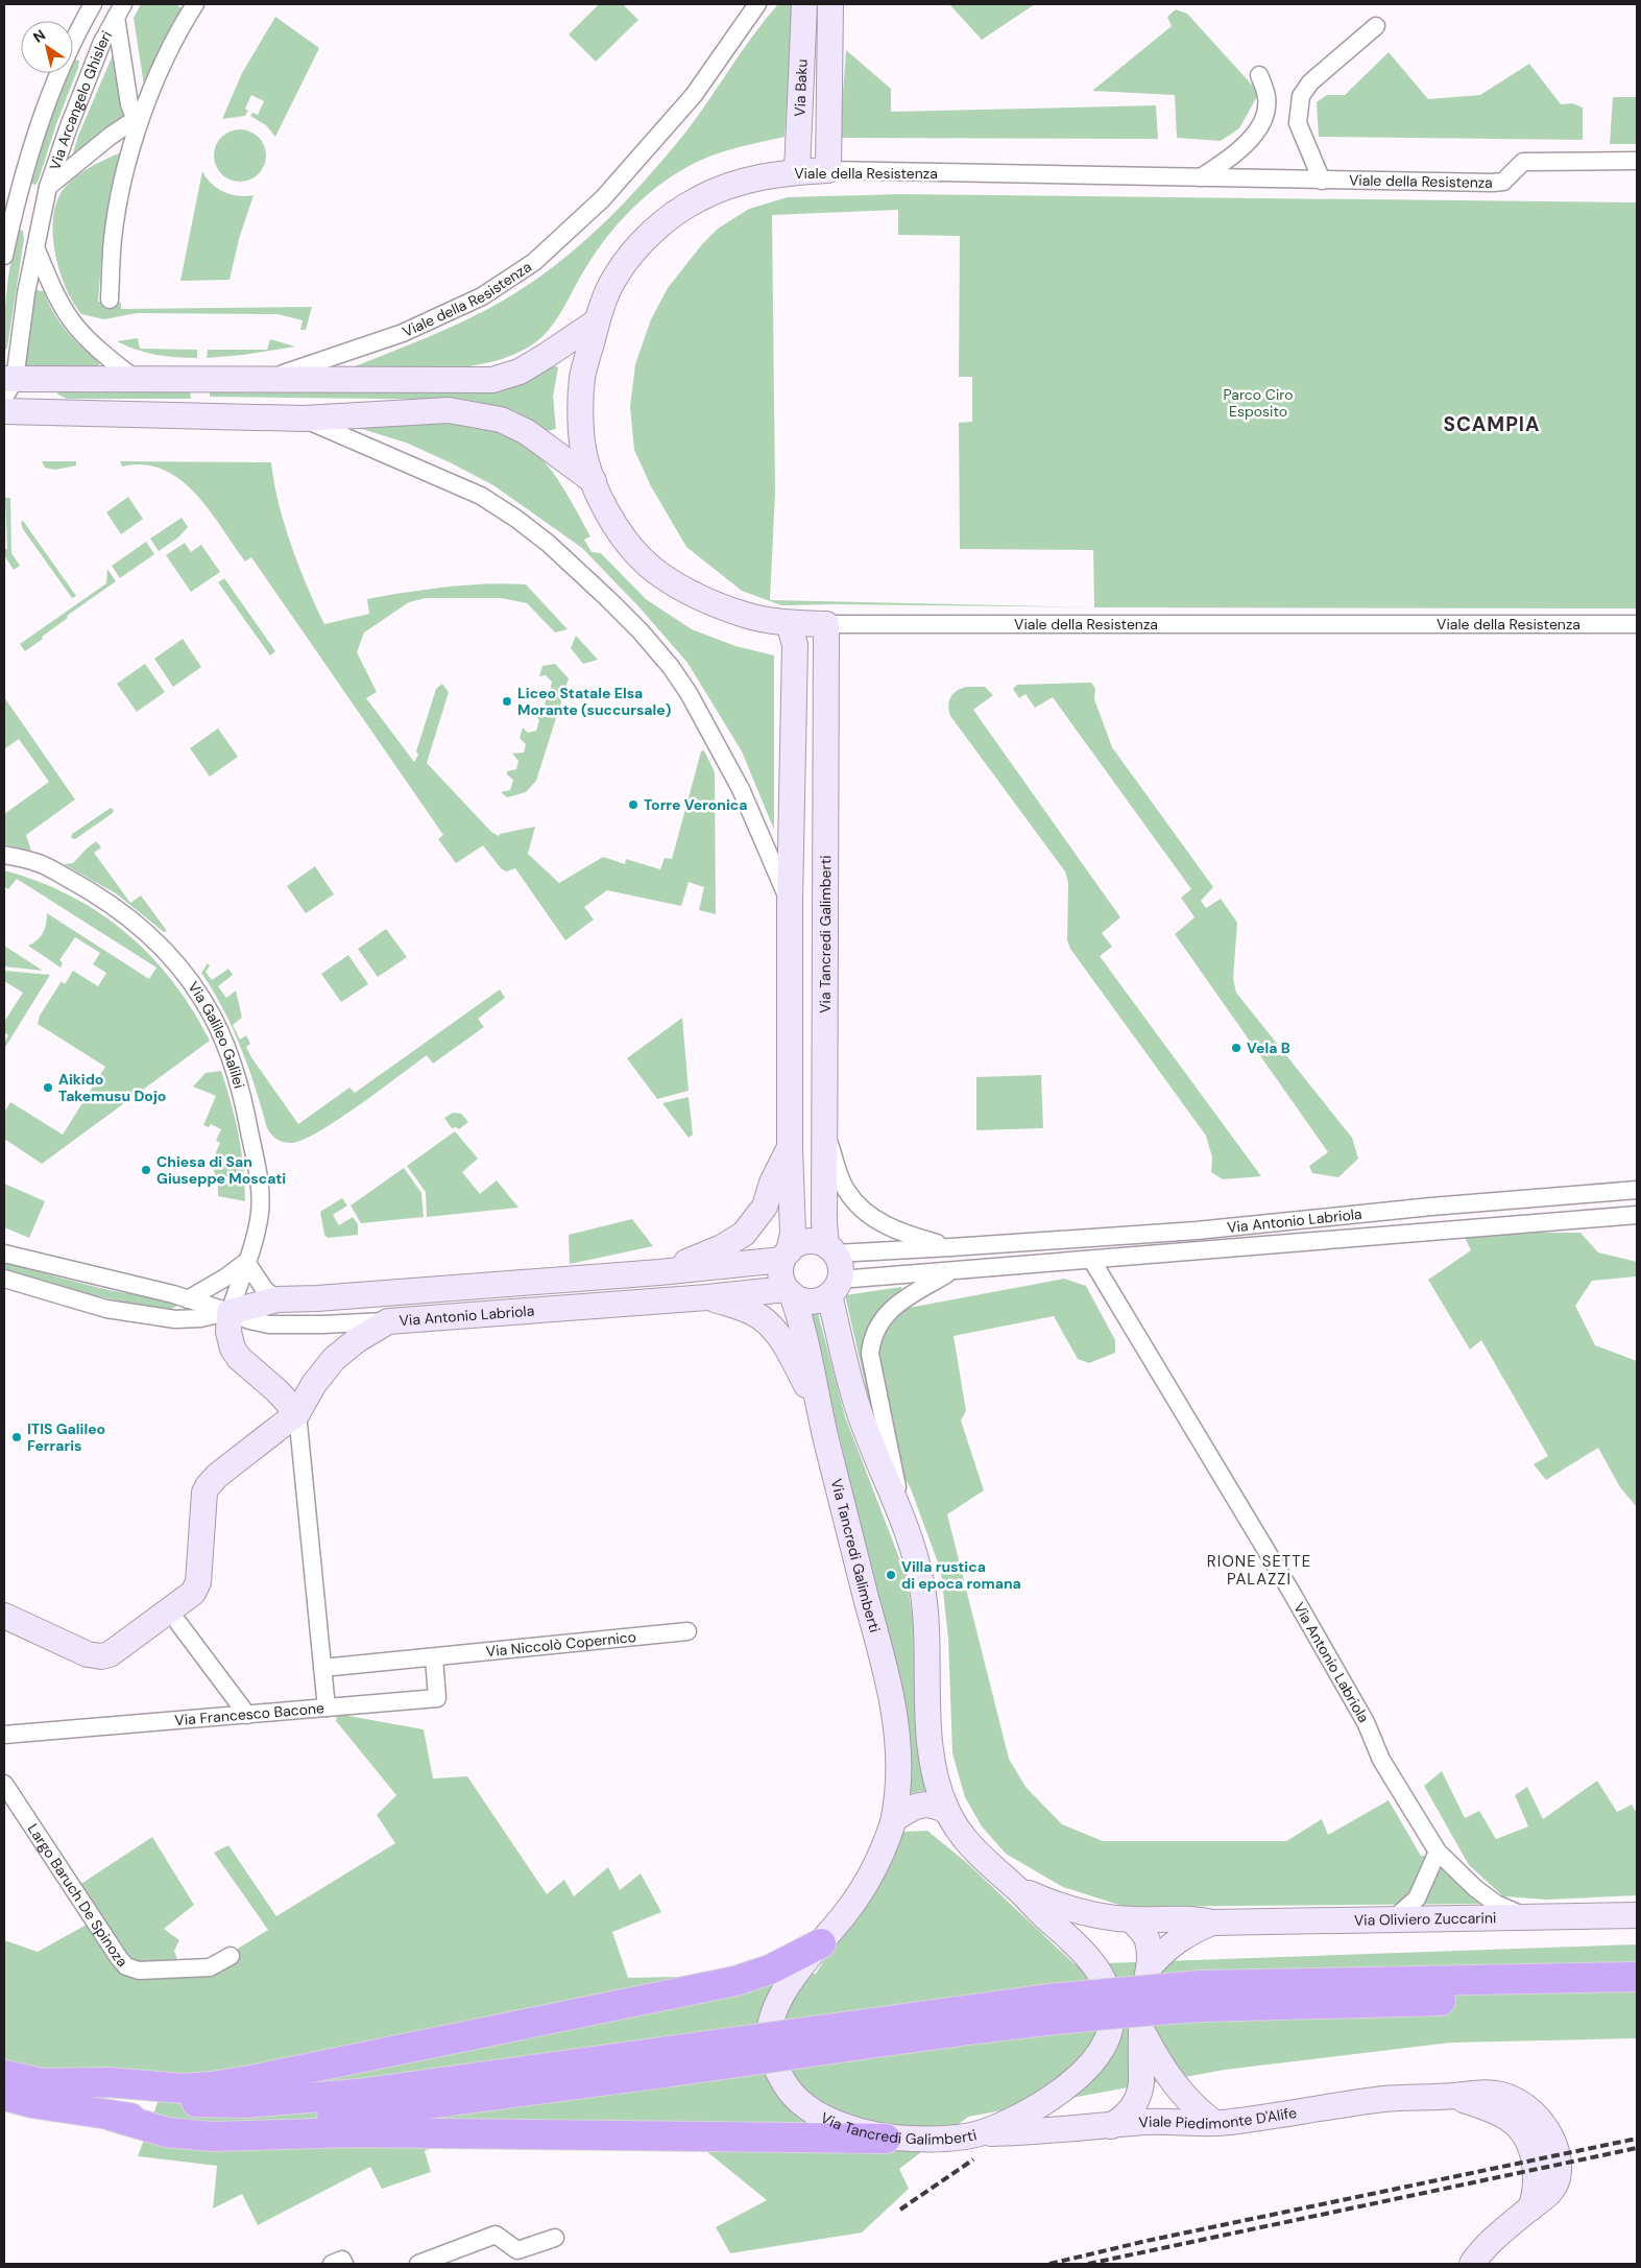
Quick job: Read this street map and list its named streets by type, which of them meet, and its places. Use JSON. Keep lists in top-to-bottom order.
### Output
{
  "streets": {
    "main road": [
      "Via Baku",
      "Viale della Resistenza",
      "Via Tancredi Galimberti",
      "Via Antonio Labriola",
      "Via Oliviero Zuccarini",
      "Viale Piedimonte D'Alife"
    ],
    "street": [
      "Via Arcangelo Ghisleri",
      "Via Galileo Galilei",
      "Via Niccolò Copernico",
      "Via Francesco Bacone",
      "Largo Baruch De Spinoza"
    ]
  },
  "crossings": [
    ["Via Baku", "Viale della Resistenza"],
    ["Via Arcangelo Ghisleri", "Viale della Resistenza"],
    ["Viale della Resistenza", "Via Tancredi Galimberti"],
    ["Via Tancredi Galimberti", "Via Antonio Labriola"],
    ["Via Tancredi Galimberti", "Via Oliviero Zuccarini"],
    ["Via Tancredi Galimberti", "Viale Piedimonte D'Alife"],
    ["Via Galileo Galilei", "Via Antonio Labriola"],
    ["Via Antonio Labriola", "Via Oliviero Zuccarini"],
    ["Via Niccolò Copernico", "Via Francesco Bacone"]
  ],
  "districts": ["SCAMPIA", "RIONE SETTE PALAZZI"],
  "parks": ["Parco Ciro Esposito"],
  "places": [
    "Liceo Statale Elsa Morante (succursale)",
    "Torre Veronica",
    "Vela B",
    "Aikido Takemusu Dojo",
    "Chiesa di San Giuseppe Moscati",
    "ITIS Galileo Ferraris",
    "Villa rustica di epoca romana"
  ],
  "north": "top left"
}
